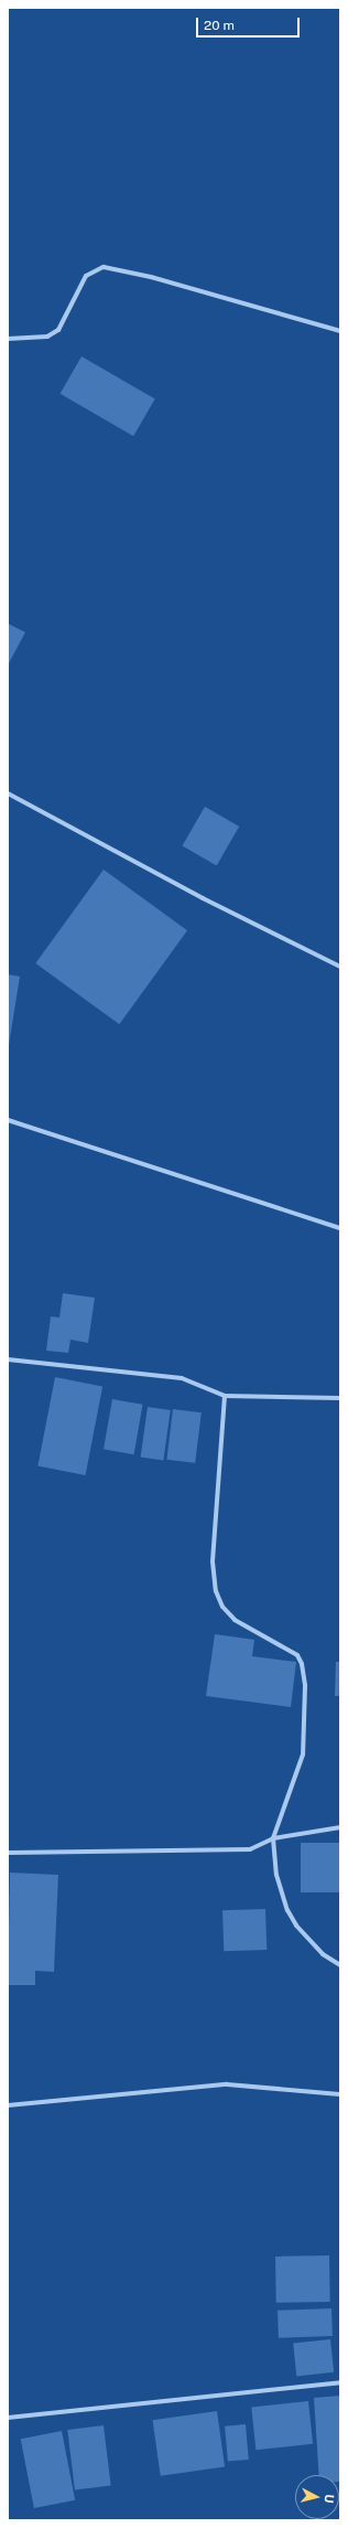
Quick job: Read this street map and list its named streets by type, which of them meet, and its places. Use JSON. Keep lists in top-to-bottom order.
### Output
{
  "scale_bar": "20 m",
  "north": "right"
}
